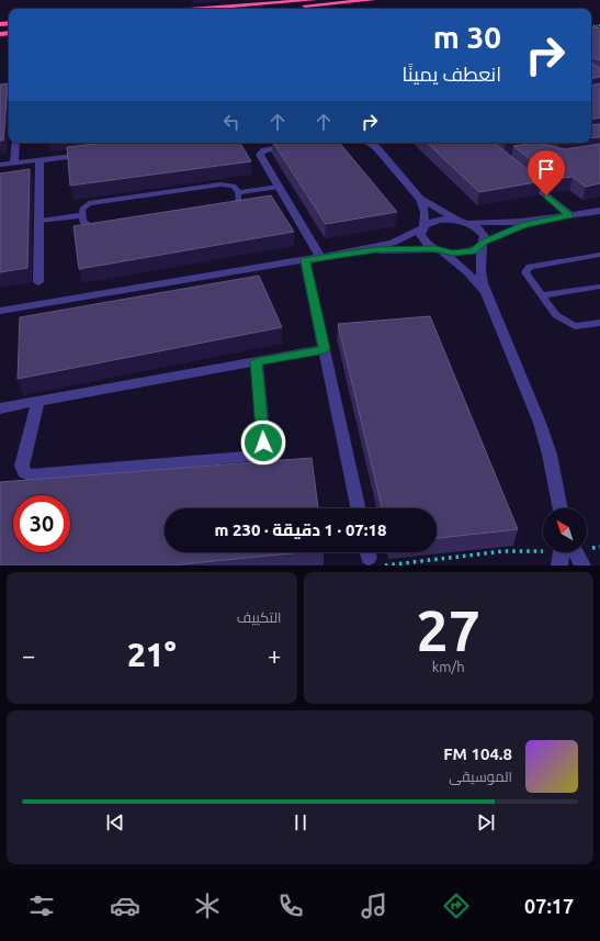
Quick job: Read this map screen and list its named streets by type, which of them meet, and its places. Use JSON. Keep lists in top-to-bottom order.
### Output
{
  "north": "top left",
  "page": {
    "turn": ["30 m", "انعطف يمينًا"],
    "limit": "30",
    "trip": "07:18 · 1 دقيقة · 230 m",
    "tile": [
      ["27", "km/h"],
      "التكييف"
    ],
    "heat": ["−", "21°", "+"],
    "song": ["104.8 FM", "الموسيقى"],
    "tabs": "07:17"
  }
}
